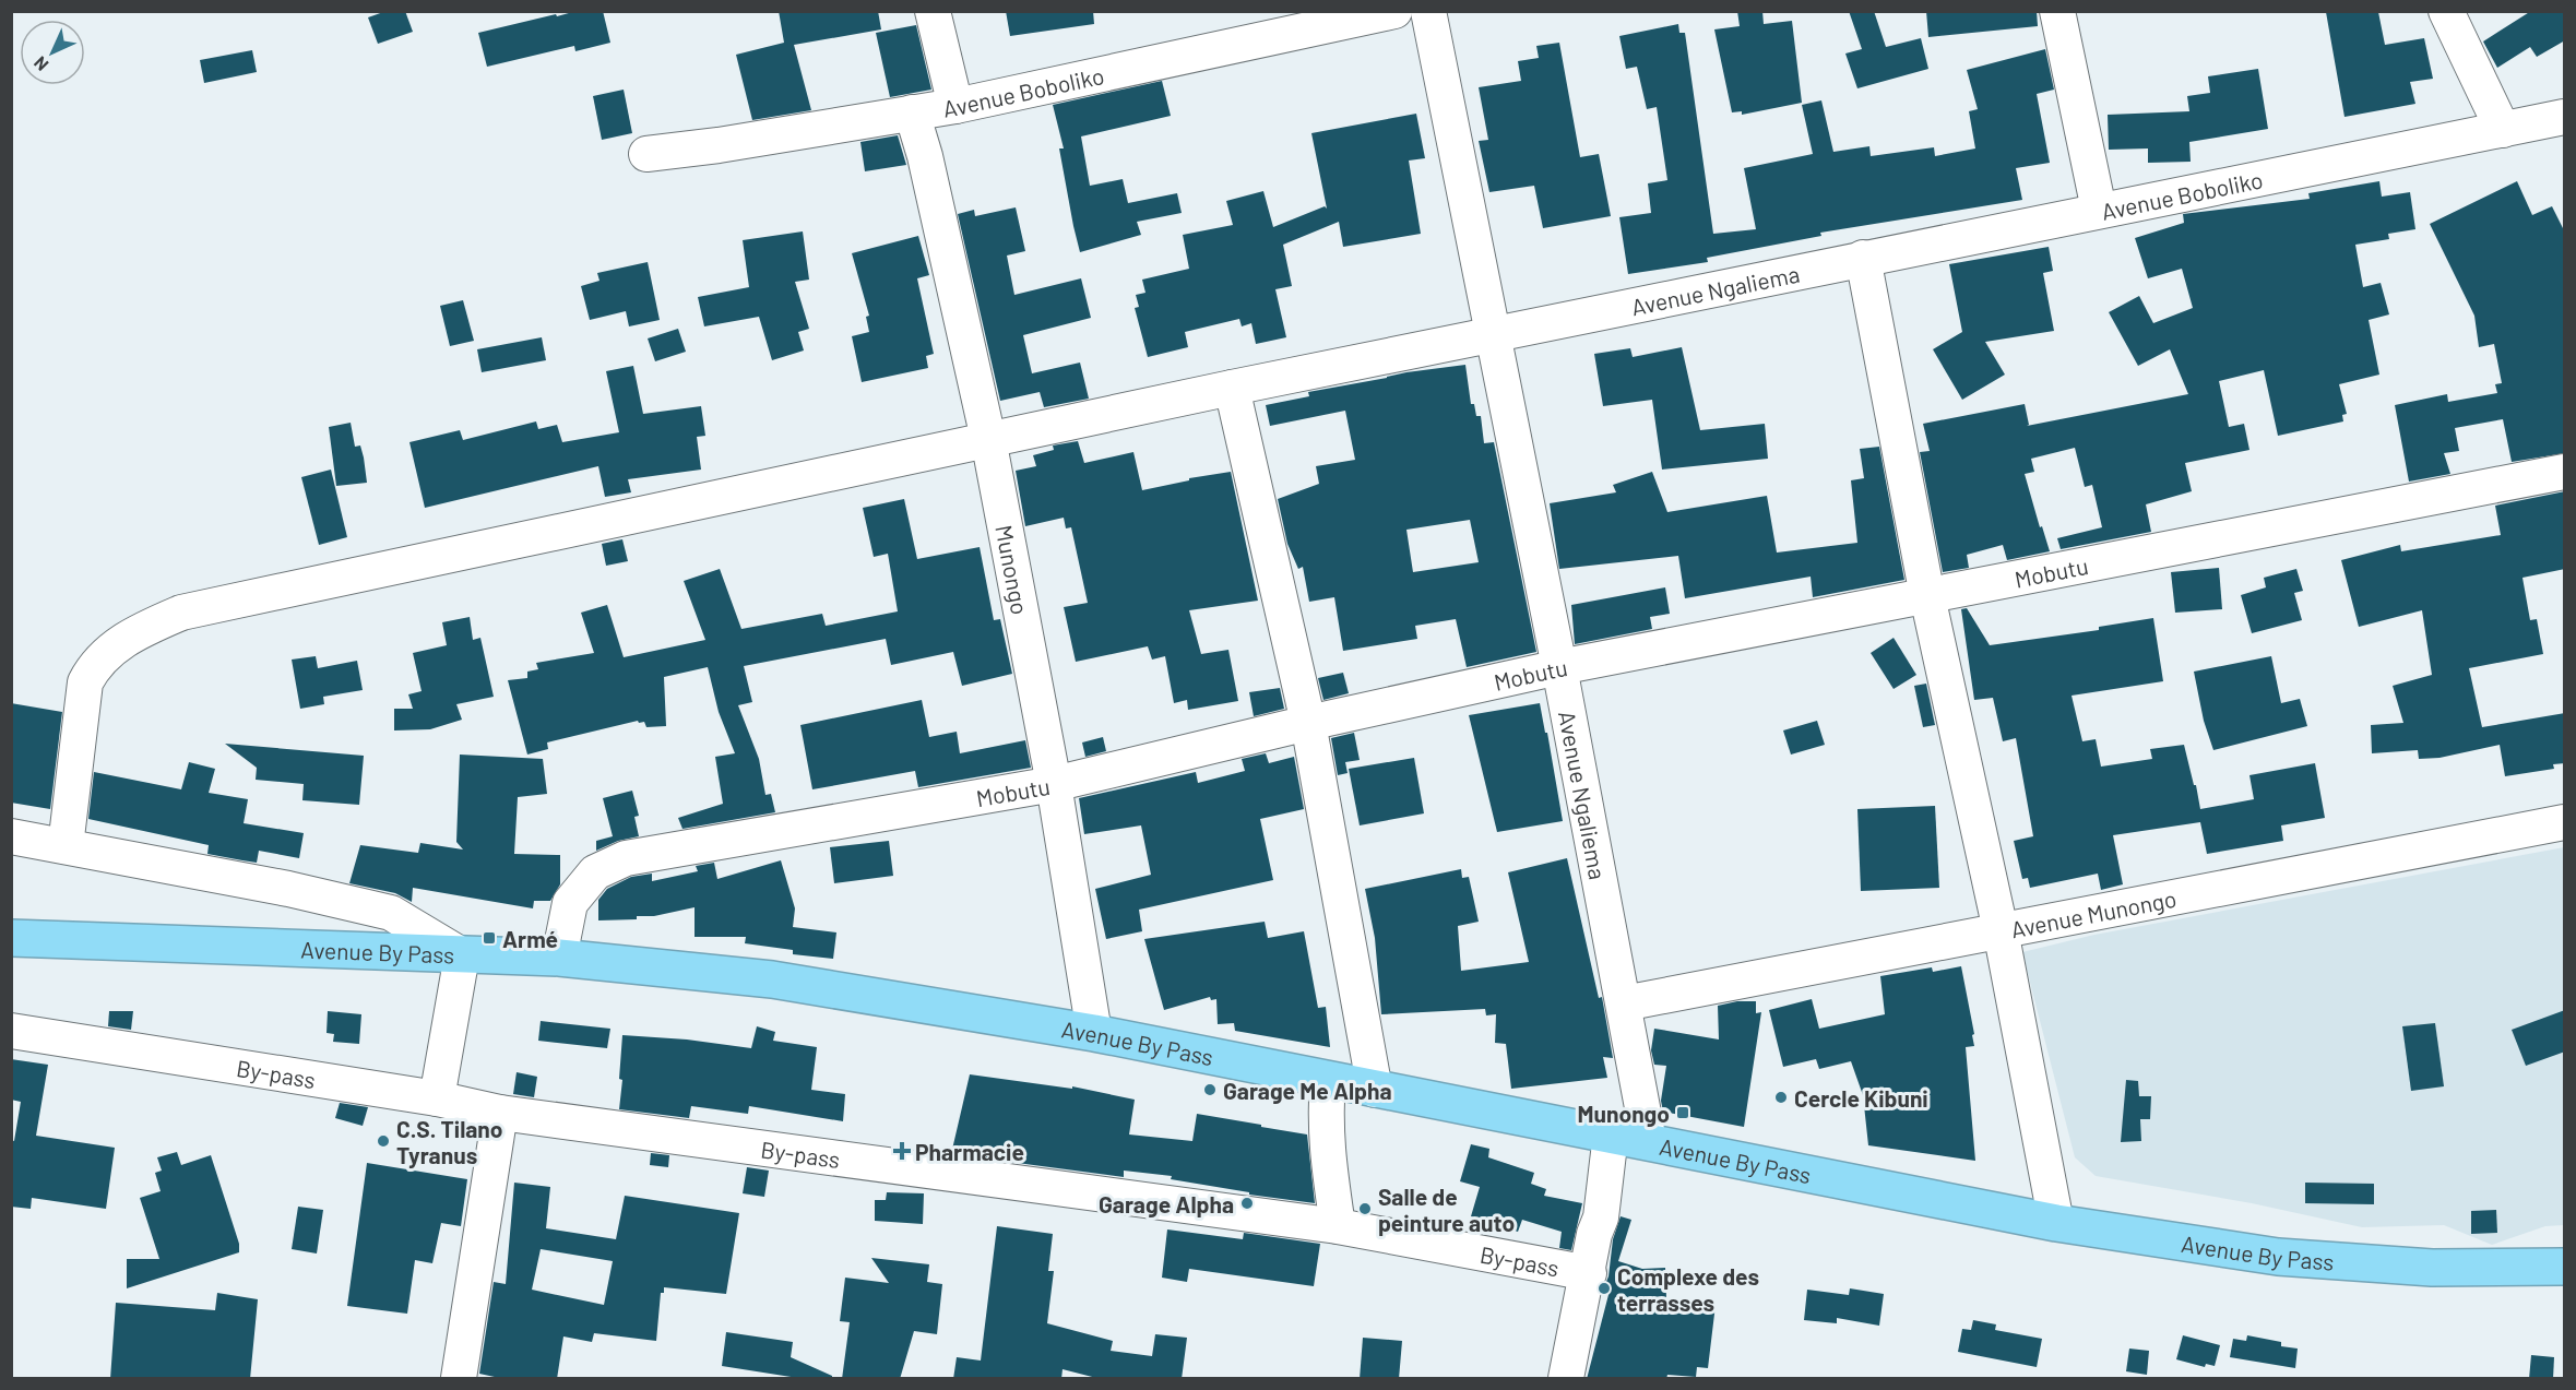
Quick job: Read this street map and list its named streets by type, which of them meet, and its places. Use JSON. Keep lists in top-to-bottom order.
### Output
{
  "streets": {
    "highway": ["Avenue By Pass"],
    "street": [
      "Avenue Boboliko",
      "Avenue Ngaliema",
      "Munongo",
      "Mobutu",
      "Avenue Munongo",
      "By-pass"
    ]
  },
  "crossings": [
    ["Avenue Boboliko", "Avenue Ngaliema"],
    ["Avenue Boboliko", "Munongo"],
    ["Avenue Ngaliema", "Mobutu"],
    ["Avenue Ngaliema", "Avenue Munongo"],
    ["Avenue Ngaliema", "Avenue By Pass"],
    ["Munongo", "Mobutu"],
    ["Munongo", "Avenue By Pass"],
    ["Mobutu", "Avenue By Pass"]
  ],
  "places": {
    "transit": ["Armé", "Munongo"],
    "other": [
      "Garage Me Alpha",
      "Cercle Kibuni",
      "C.S. Tilano Tyranus",
      "Garage Alpha",
      "Salle de peinture auto",
      "Complexe des terrasses"
    ],
    "health": ["Pharmacie"]
  },
  "north": "bottom left"
}
